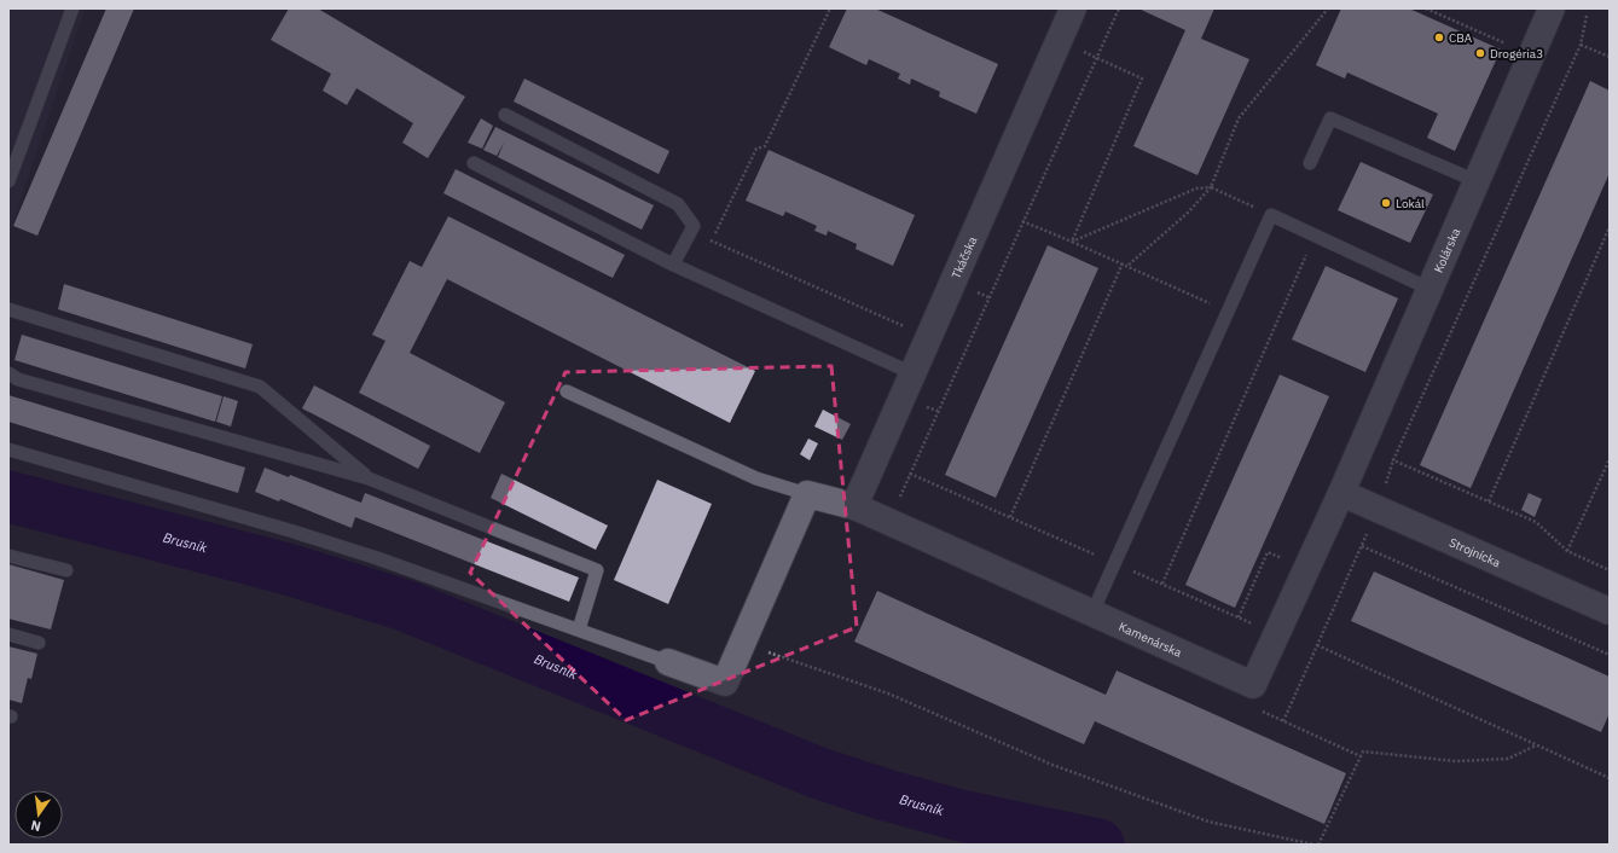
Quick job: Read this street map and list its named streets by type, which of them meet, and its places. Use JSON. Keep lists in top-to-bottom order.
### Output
{
  "streets": {
    "street": [
      "Kolárska",
      "Tkáčska",
      "Strojnícka",
      "Kamenárska"
    ]
  },
  "crossings": [
    ["Kolárska", "Strojnícka"],
    ["Kolárska", "Kamenárska"],
    ["Tkáčska", "Kamenárska"],
    ["Strojnícka", "Kamenárska"]
  ],
  "water": ["Brusník"],
  "places": ["CBA", "Drogéria3", "Lokál"],
  "north": "bottom"
}
